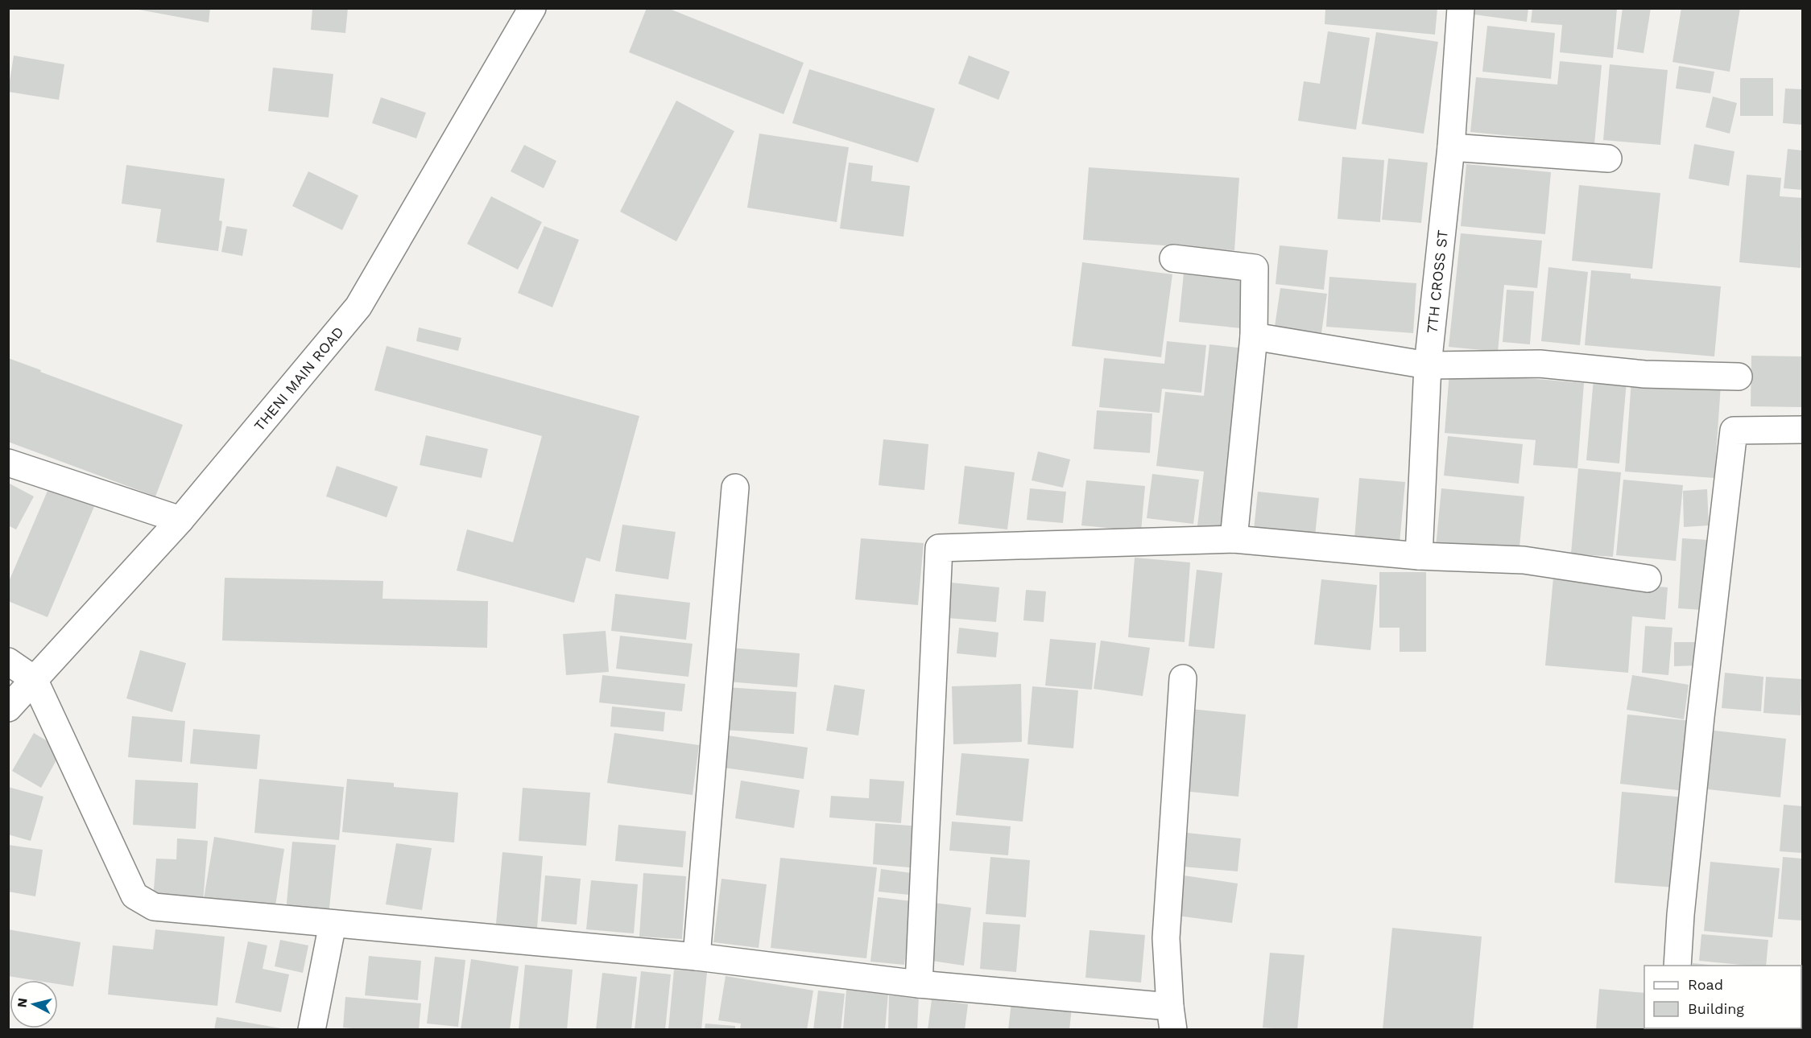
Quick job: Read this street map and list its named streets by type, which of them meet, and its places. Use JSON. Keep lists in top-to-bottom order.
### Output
{
  "streets": {
    "street": ["7TH CROSS ST", "THENI MAIN ROAD"]
  },
  "legend": ["Road", "Building"],
  "north": "left"
}
